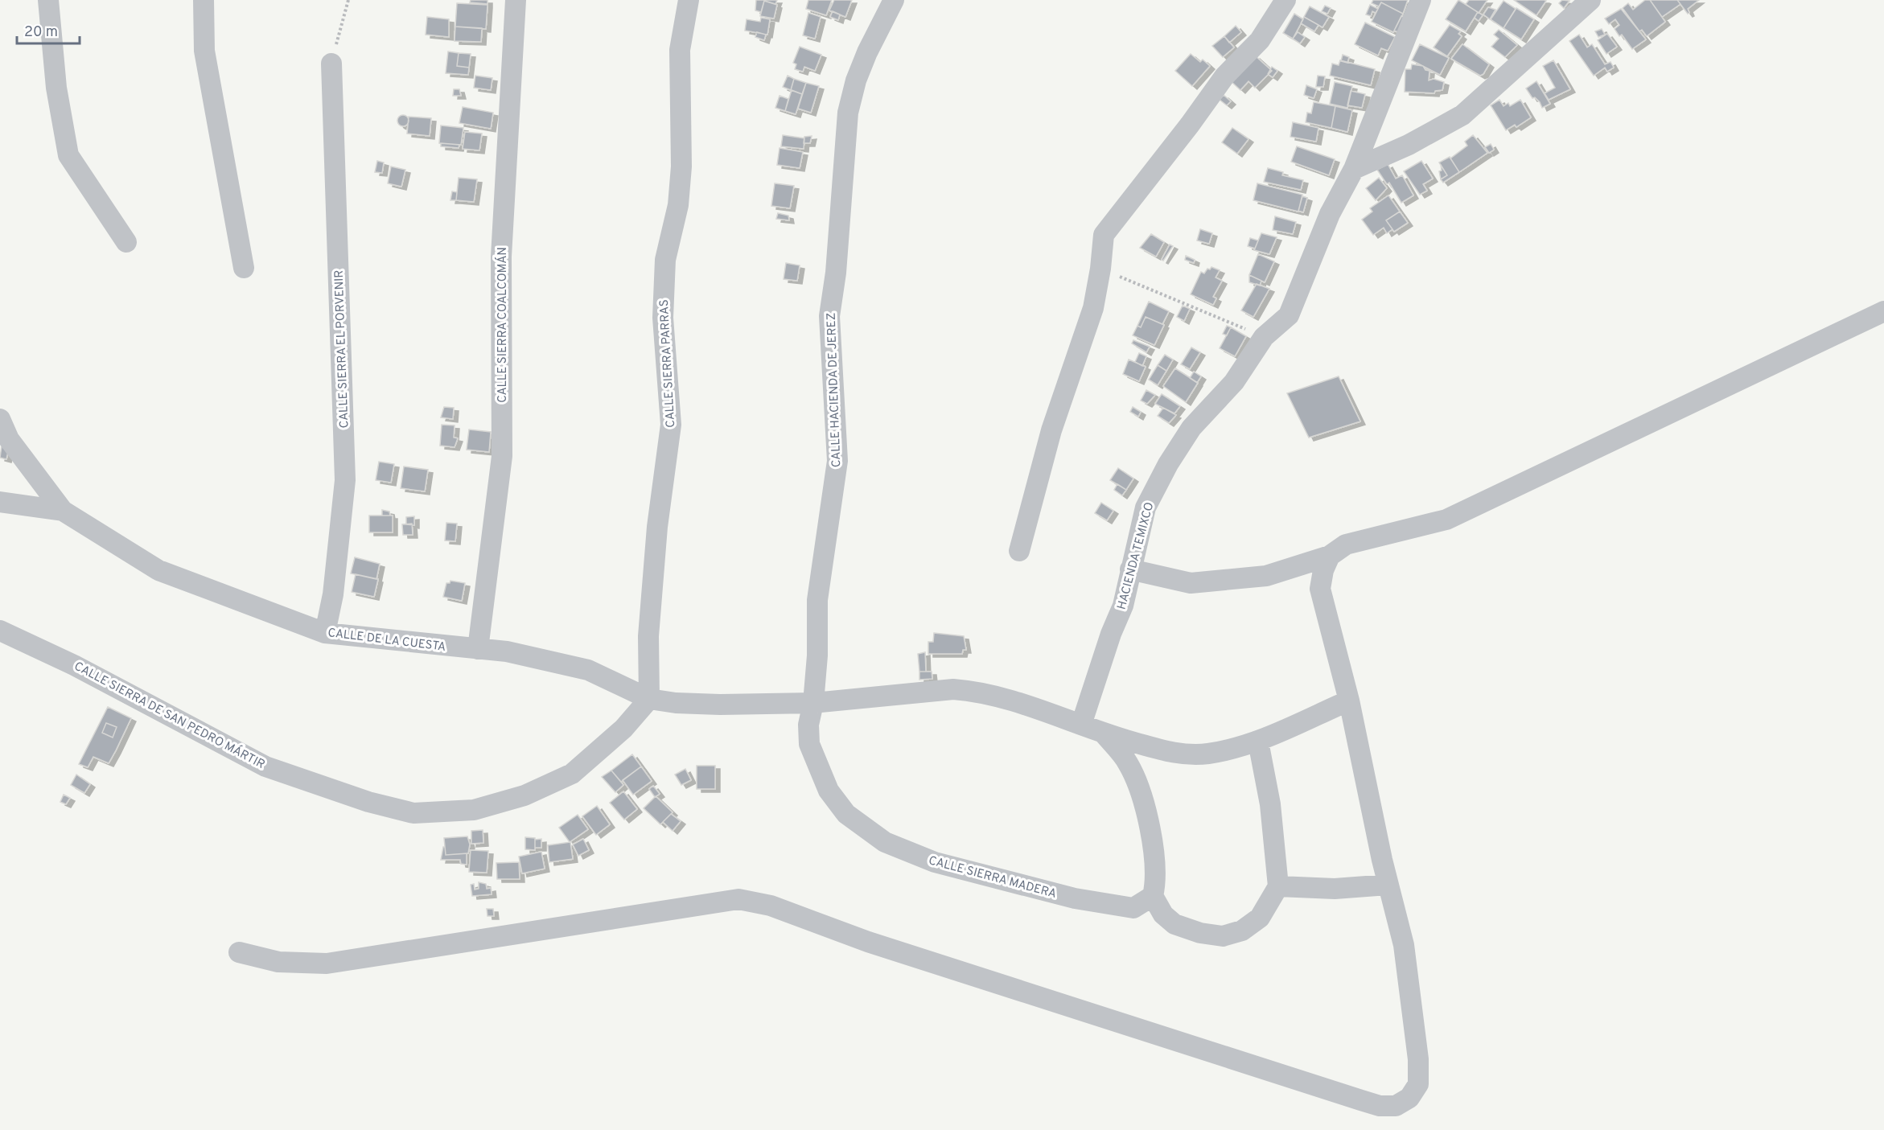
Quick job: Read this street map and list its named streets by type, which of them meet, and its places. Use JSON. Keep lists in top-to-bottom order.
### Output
{
  "streets": {
    "street": [
      "CALLE SIERRA COALCOMÁN",
      "CALLE SIERRA EL PORVENIR",
      "CALLE SIERRA PARRAS",
      "CALLE HACIENDA DE JEREZ",
      "HACIENDA TEMIXCO",
      "CALLE DE LA CUESTA",
      "CALLE SIERRA DE SAN PEDRO MÁRTIR",
      "CALLE SIERRA MADERA"
    ]
  },
  "crossings": [
    ["CALLE SIERRA COALCOMÁN", "CALLE DE LA CUESTA"],
    ["CALLE SIERRA EL PORVENIR", "CALLE DE LA CUESTA"],
    ["CALLE SIERRA PARRAS", "CALLE DE LA CUESTA"],
    ["CALLE SIERRA PARRAS", "CALLE SIERRA DE SAN PEDRO MÁRTIR"],
    ["CALLE HACIENDA DE JEREZ", "CALLE DE LA CUESTA"],
    ["CALLE HACIENDA DE JEREZ", "CALLE SIERRA MADERA"],
    ["CALLE DE LA CUESTA", "CALLE SIERRA DE SAN PEDRO MÁRTIR"],
    ["CALLE DE LA CUESTA", "CALLE SIERRA MADERA"]
  ],
  "scale_bar": "20 m"
}
